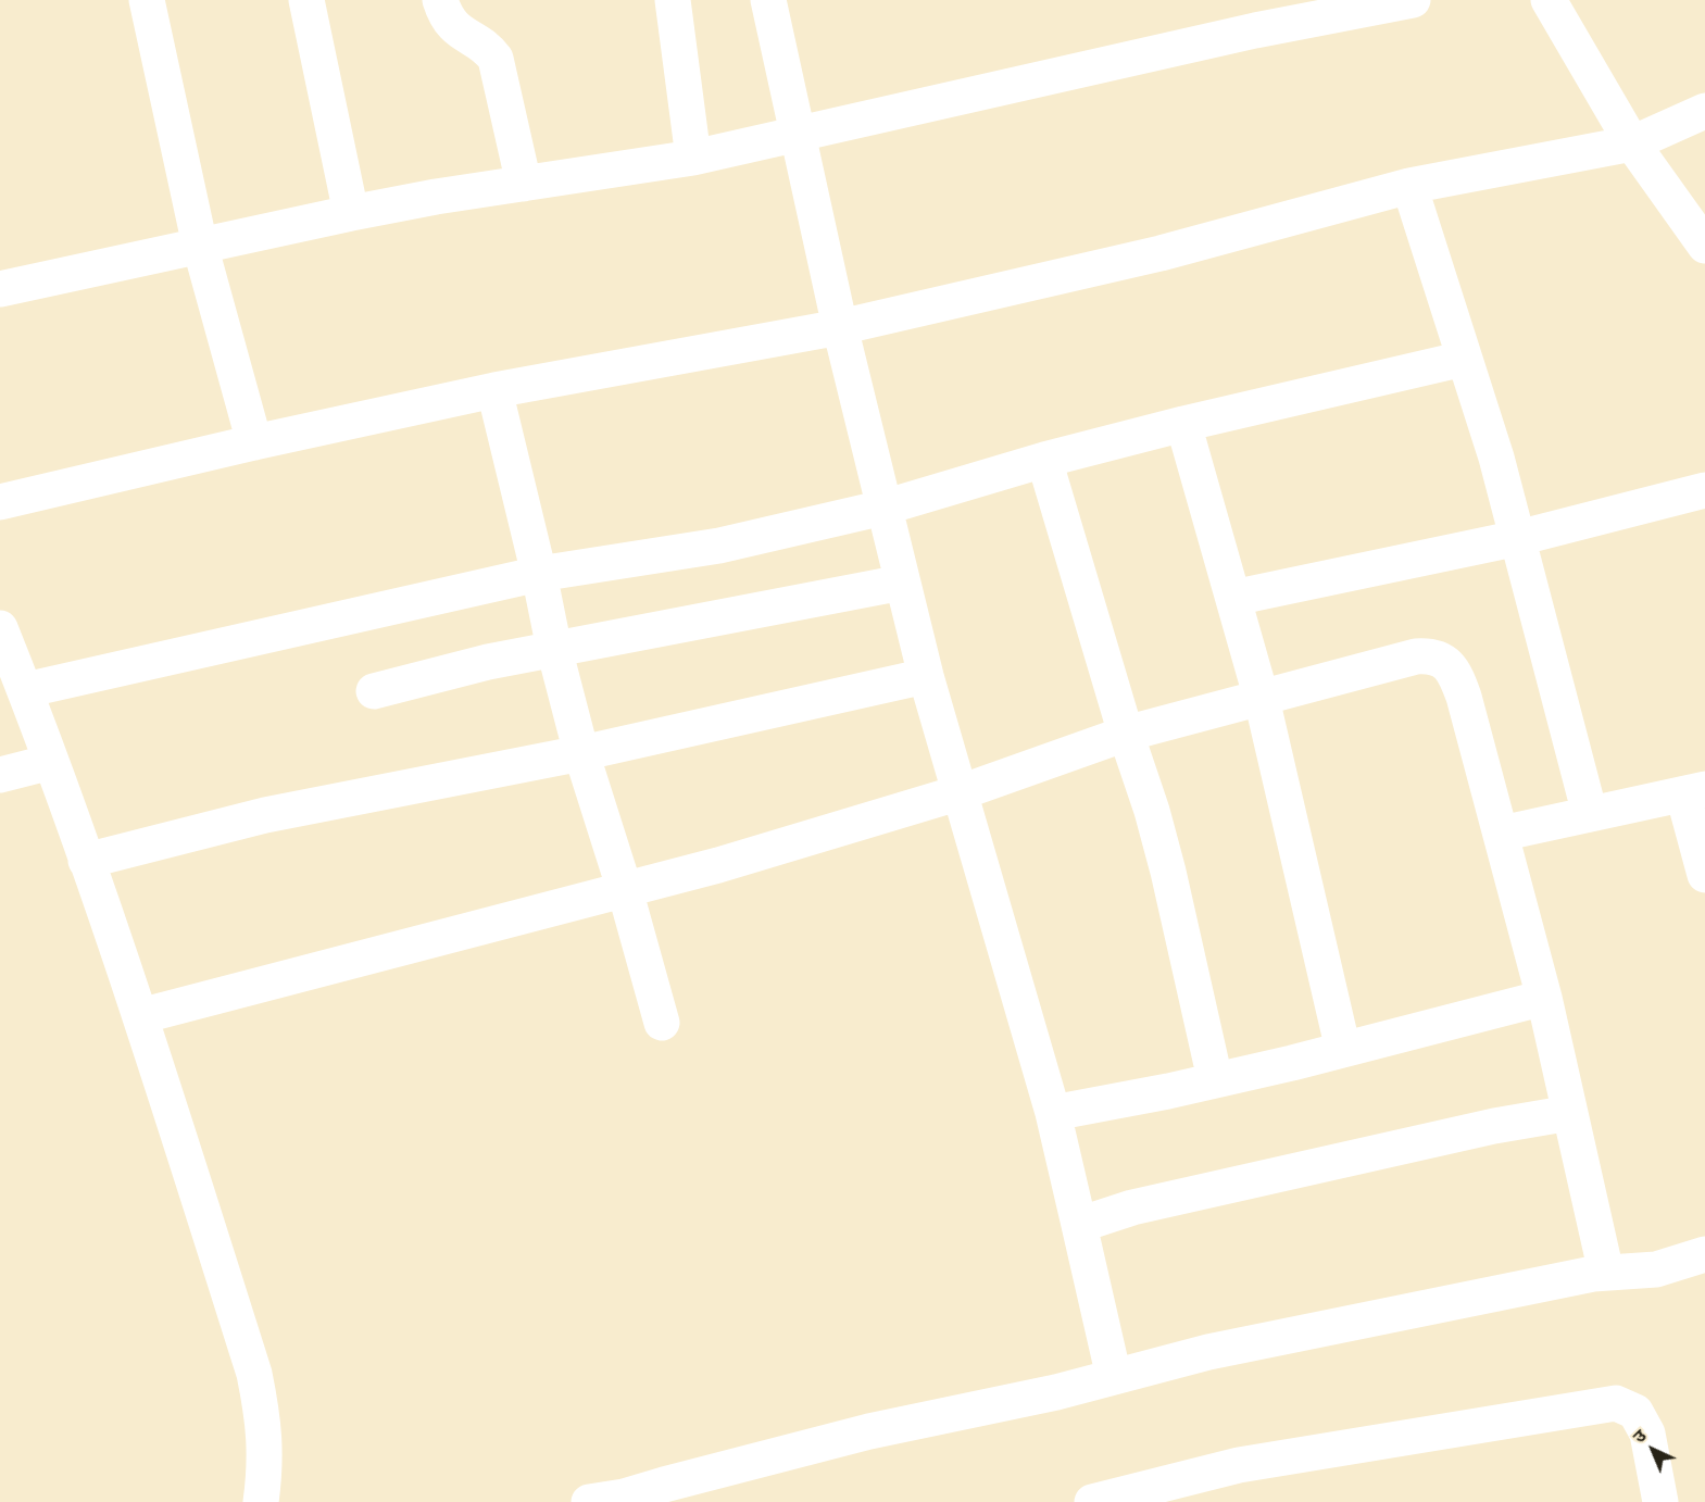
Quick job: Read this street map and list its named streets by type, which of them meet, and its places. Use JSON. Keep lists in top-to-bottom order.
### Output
{
  "north": "top left"
}
